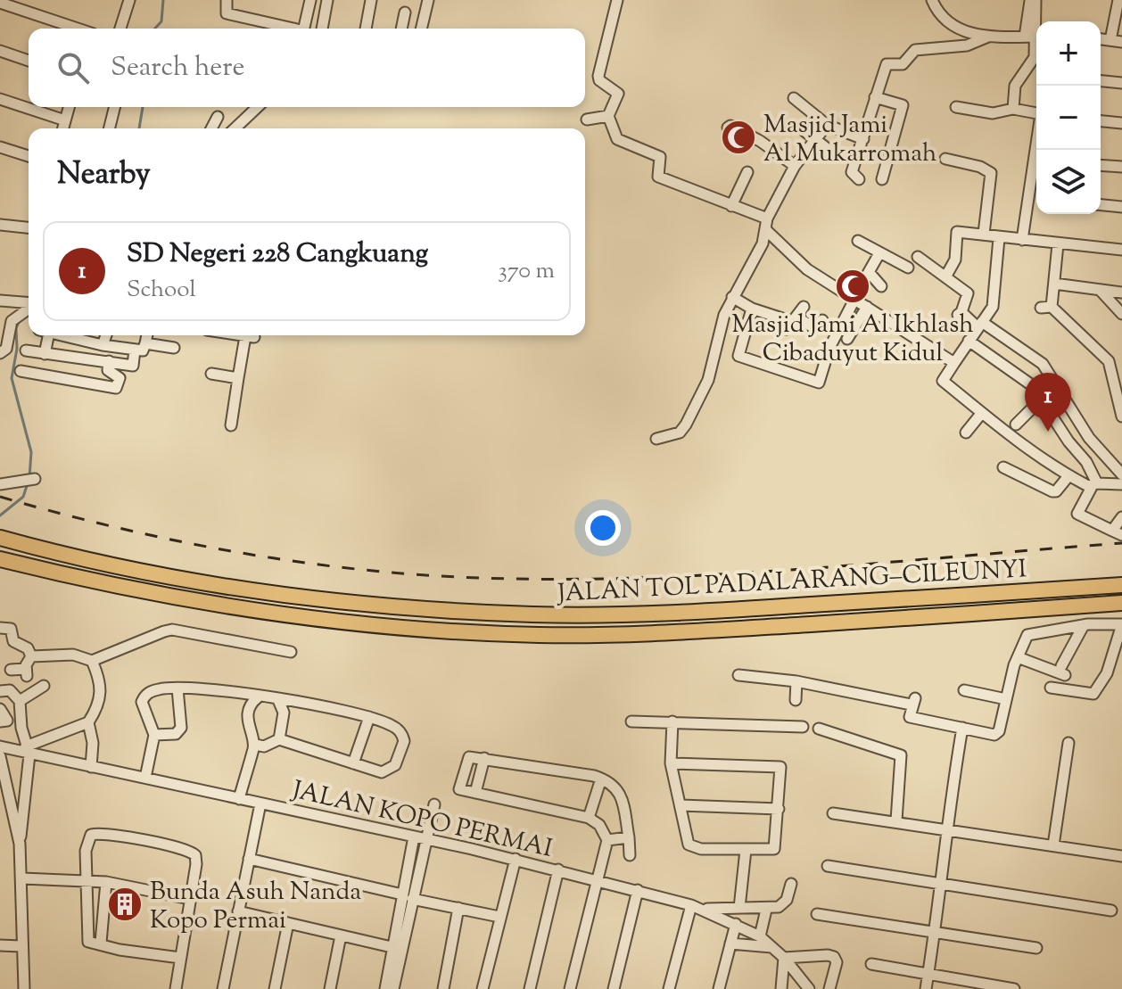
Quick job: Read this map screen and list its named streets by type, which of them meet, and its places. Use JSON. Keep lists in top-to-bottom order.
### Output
{
  "streets": {
    "highway": ["JALAN TOL PADALARANG–CILEUNYI"],
    "street": ["JALAN KOPO PERMAI"]
  },
  "places": {
    "mosque": ["Masjid Jami Al Mukarromah", "Masjid Jami Al Ikhlash Cibaduyut Kidul"],
    "building": ["Bunda Asuh Nanda Kopo Permai"]
  },
  "page": {
    "map_buttons": ["+", "−"],
    "search": "Search here",
    "heading": "Nearby",
    "list": [
      {
        "mark": "1",
        "name": "SD Negeri 228 Cangkuang",
        "note": "School",
        "value": "370 m"
      }
    ],
    "pins": "1"
  }
}
